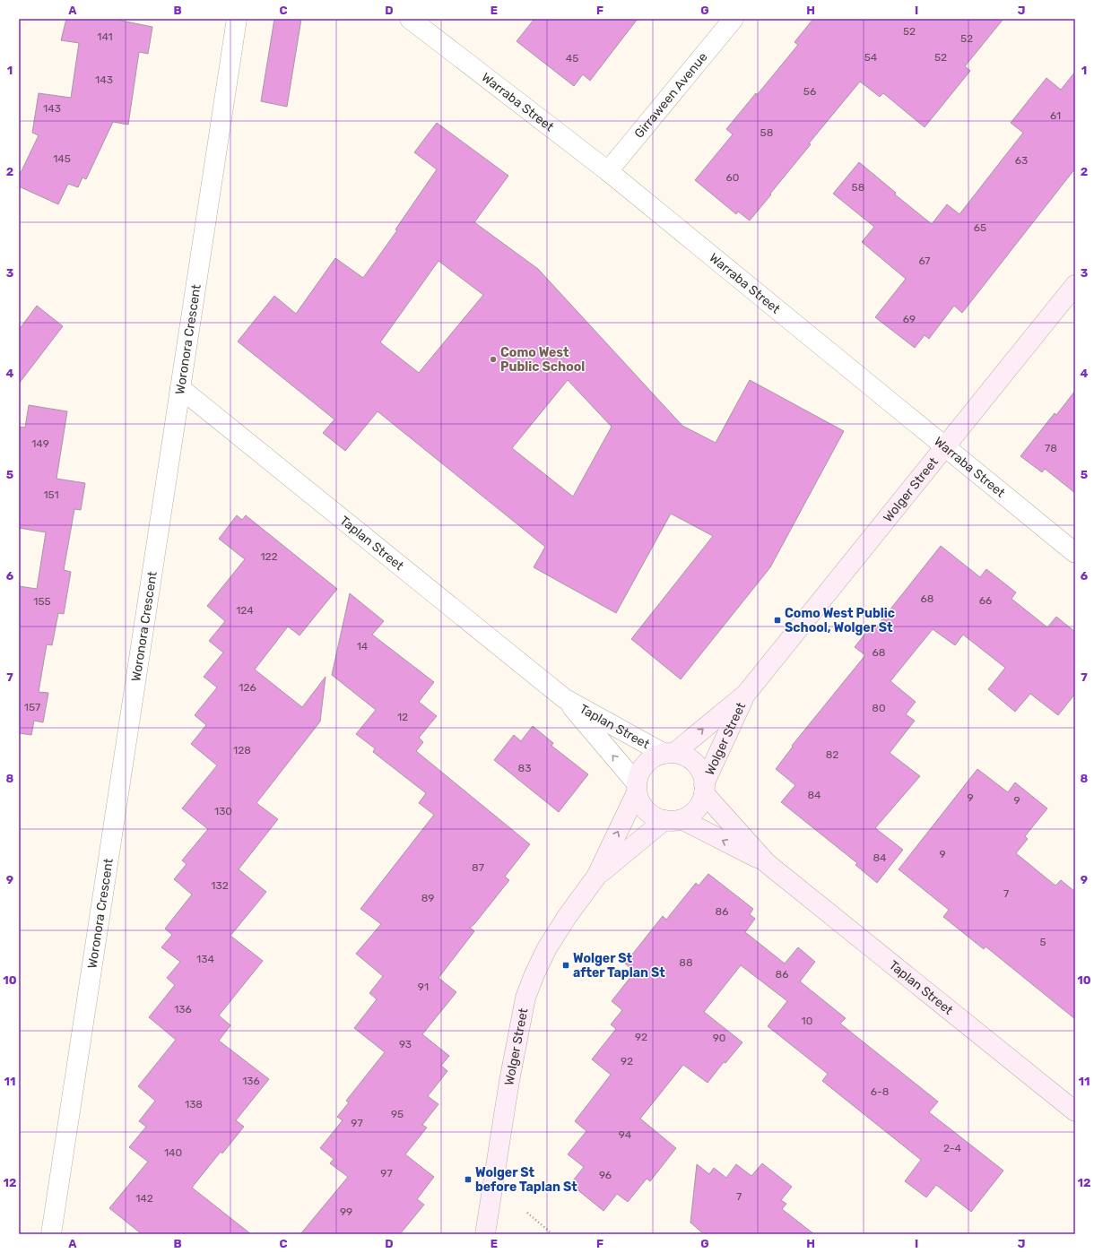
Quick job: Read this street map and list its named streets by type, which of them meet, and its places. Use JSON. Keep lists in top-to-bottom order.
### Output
{
  "streets": {
    "street": [
      "Girraween Avenue",
      "Warraba Street",
      "Woronora Crescent",
      "Wolger Street",
      "Taplan Street"
    ]
  },
  "crossings": [
    ["Girraween Avenue", "Warraba Street"],
    ["Warraba Street", "Wolger Street"],
    ["Woronora Crescent", "Taplan Street"],
    ["Wolger Street", "Taplan Street"]
  ],
  "places": {
    "other": ["Como West Public School"],
    "transit": ["Como West Public School, Wolger St", "Wolger St after Taplan St", "Wolger St before Taplan St"]
  },
  "house_numbers": [
    "52",
    "141",
    "52",
    "54",
    "52",
    "45",
    "143",
    "56",
    "143",
    "61",
    "58",
    "145",
    "63",
    "60",
    "58",
    "65",
    "67",
    "69",
    "149",
    "78",
    "151",
    "122",
    "68",
    "66",
    "155",
    "124",
    "14",
    "68",
    "126",
    "157",
    "80",
    "12",
    "128",
    "82",
    "83",
    "84",
    "9",
    "9",
    "130",
    "9",
    "84",
    "87",
    "132",
    "7",
    "89",
    "86",
    "5",
    "134",
    "88",
    "86",
    "91",
    "136",
    "10",
    "92",
    "90",
    "93",
    "92",
    "136",
    "6-8",
    "138",
    "95",
    "97",
    "94",
    "2-4",
    "140",
    "97",
    "96",
    "7",
    "142",
    "99"
  ],
  "grid": {
    "columns": [
      "A",
      "B",
      "C",
      "D",
      "E",
      "F",
      "G",
      "H",
      "I",
      "J"
    ],
    "rows": [
      "1",
      "2",
      "3",
      "4",
      "5",
      "6",
      "7",
      "8",
      "9",
      "10",
      "11",
      "12"
    ]
  }
}
